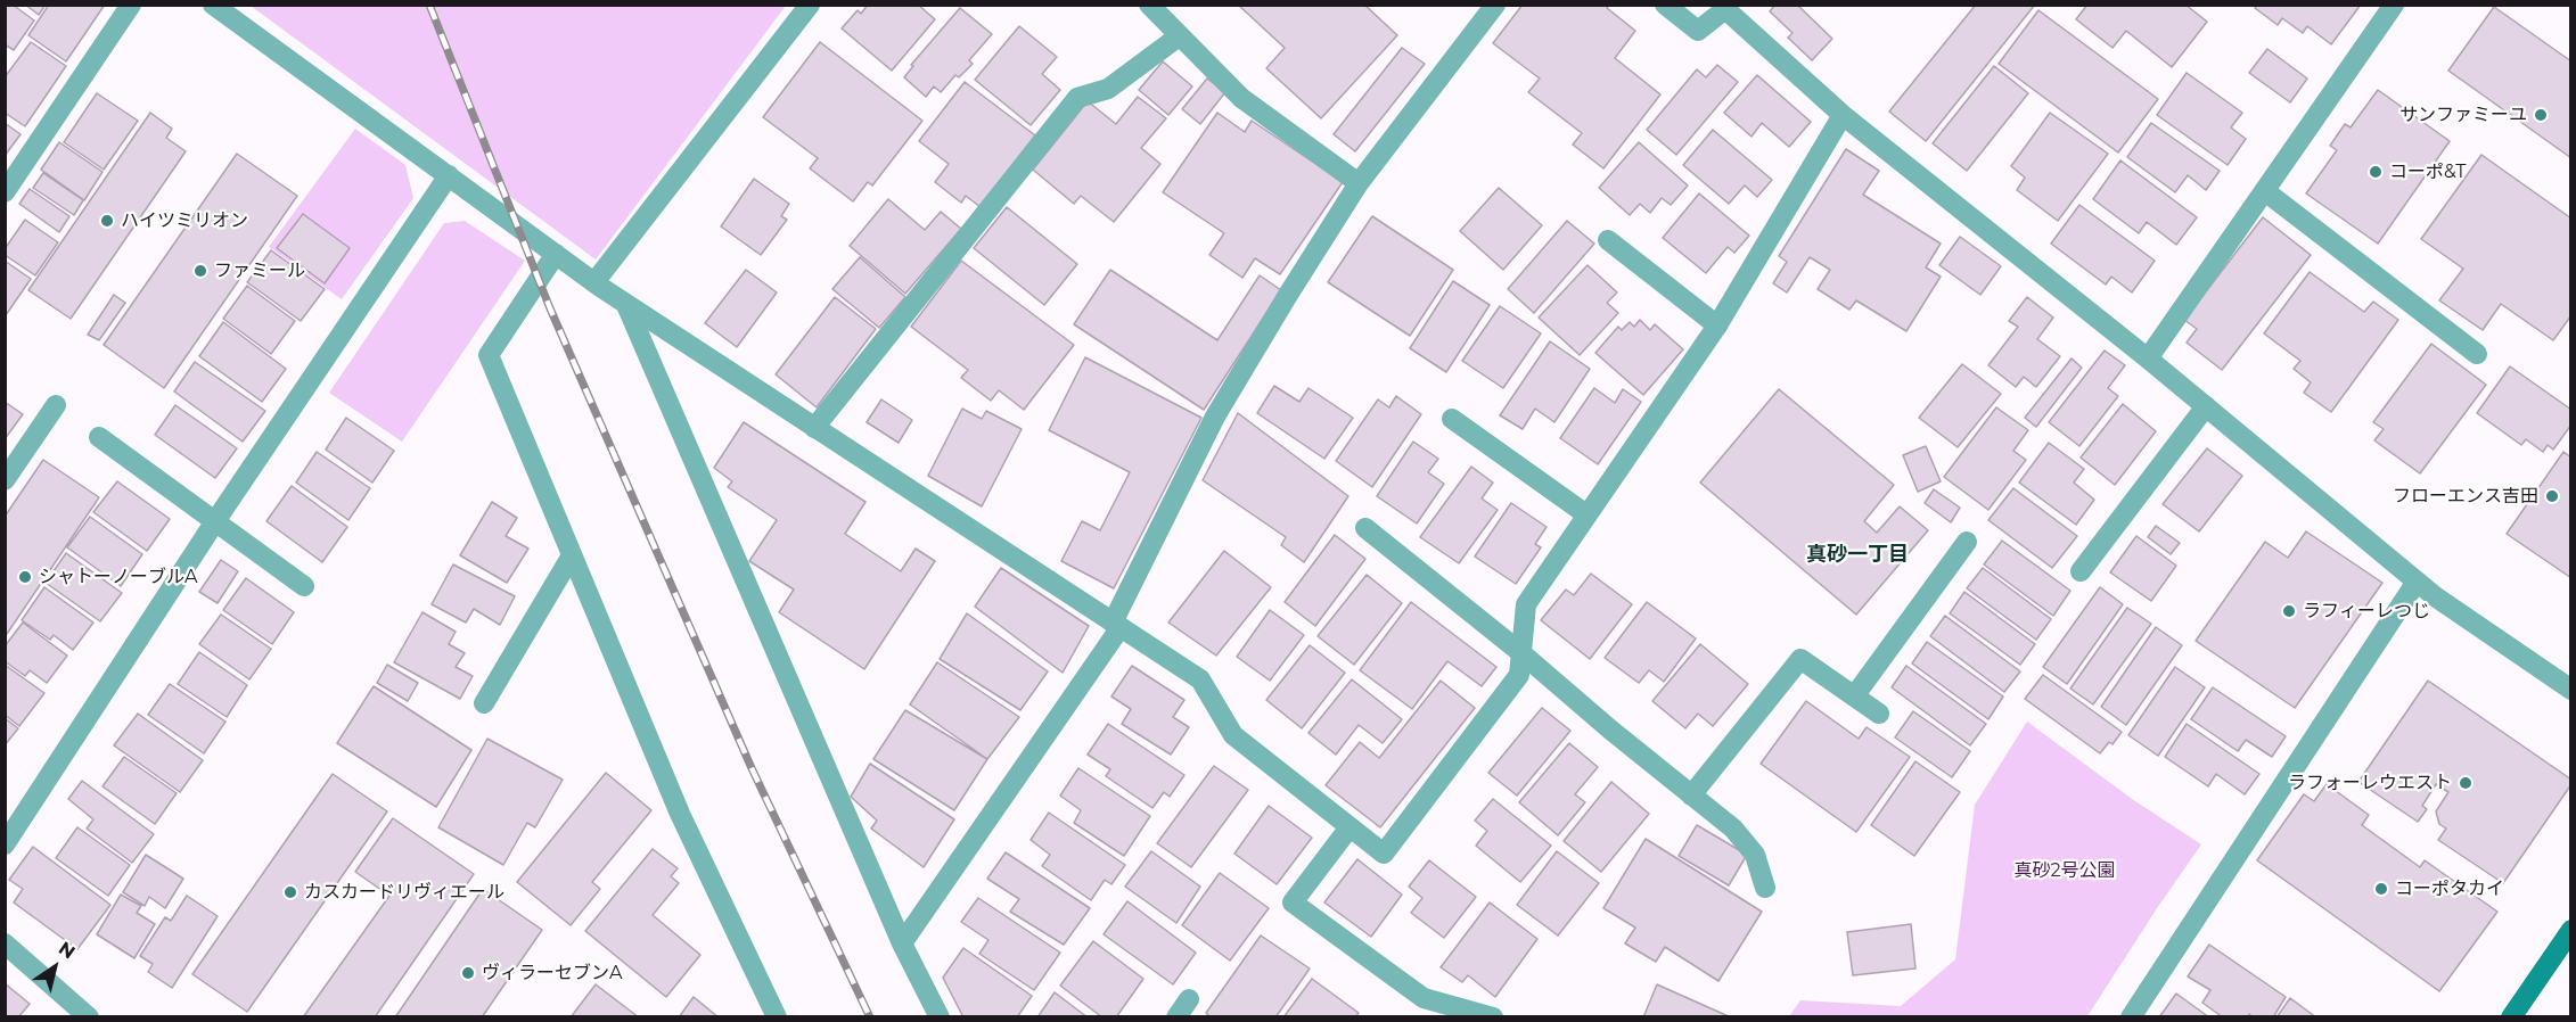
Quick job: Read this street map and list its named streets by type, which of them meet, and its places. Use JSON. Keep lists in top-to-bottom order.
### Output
{
  "districts": ["真砂一丁目"],
  "parks": ["真砂2号公園"],
  "places": [
    "サンファミーユ",
    "コーポ&T",
    "ハイツミリオン",
    "ファミール",
    "フローエンス吉田",
    "シャトーノーブルA",
    "ラフィーレつじ",
    "ラフォーレウエスト",
    "コーポタカイ",
    "カスカードリヴィエール",
    "ヴィラーセブンA"
  ],
  "north": "top right"
}
